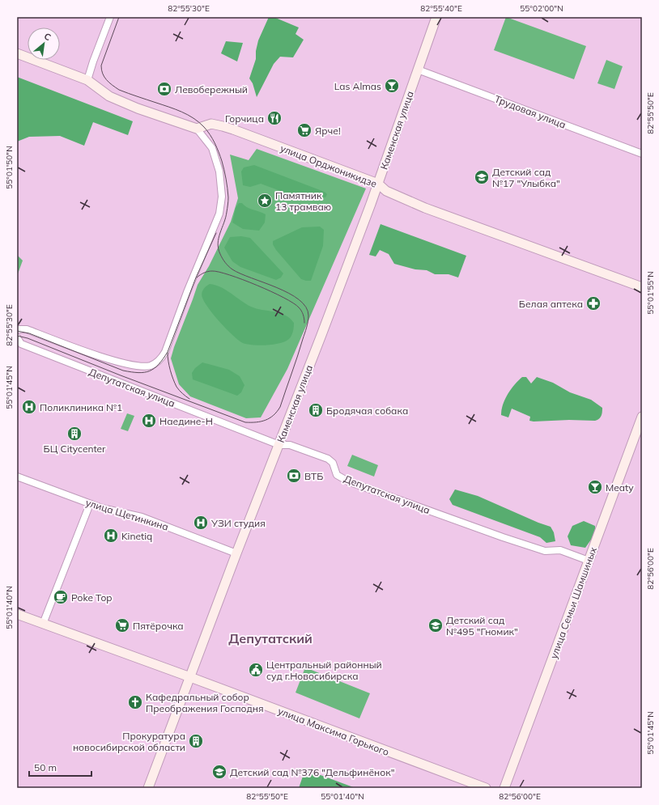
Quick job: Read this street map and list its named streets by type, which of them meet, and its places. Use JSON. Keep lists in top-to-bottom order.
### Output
{
  "streets": {
    "street": [
      "Трудовая улица",
      "Каменская улица",
      "улица Орджоникидзе",
      "Депутатская улица",
      "улица Щетинкина",
      "улица Семьи Шамшиных",
      "улица Максима Горького"
    ]
  },
  "crossings": [
    ["Трудовая улица", "Каменская улица"],
    ["Каменская улица", "улица Орджоникидзе"],
    ["Каменская улица", "Депутатская улица"],
    ["Каменская улица", "улица Щетинкина"],
    ["Каменская улица", "улица Максима Горького"],
    ["Депутатская улица", "улица Семьи Шамшиных"]
  ],
  "districts": ["Депутатский"],
  "places": {
    "bar": ["Las Almas", "Meaty"],
    "bank": ["Левобережный", "ВТБ"],
    "restaurant": ["Горчица"],
    "supermarket": ["Ярче!", "Пятёрочка"],
    "school or university": ["Детский сад №17 \"Улыбка\"", "Детский сад №495 \"Гномик\"", "Детский сад №376 \"Дельфинёнок\""],
    "place": ["Памятник 13 трамваю"],
    "pharmacy": ["Белая аптека"],
    "hospital": [
      "Поликлиника №1",
      "Наедине-Н",
      "УЗИ студия",
      "Kinetiq"
    ],
    "building": ["Бродячая собака", "БЦ Citycenter", "Прокуратура новосибирской области"],
    "cafe": ["Poke Top"],
    "public building": ["Центральный районный суд г.Новосибирска"],
    "church": ["Кафедральный собор Преображения Господня"]
  },
  "scale_bar": "50 m",
  "north": "top right",
  "coordinates": [
    "82°55'30\"E",
    "82°55'40\"E",
    "55°02'00\"N",
    "82°55'50\"E",
    "55°01'50\"N",
    "55°01'55\"N",
    "55°01'45\"N",
    "82°56'00\"E",
    "55°01'40\"N"
  ]
}
